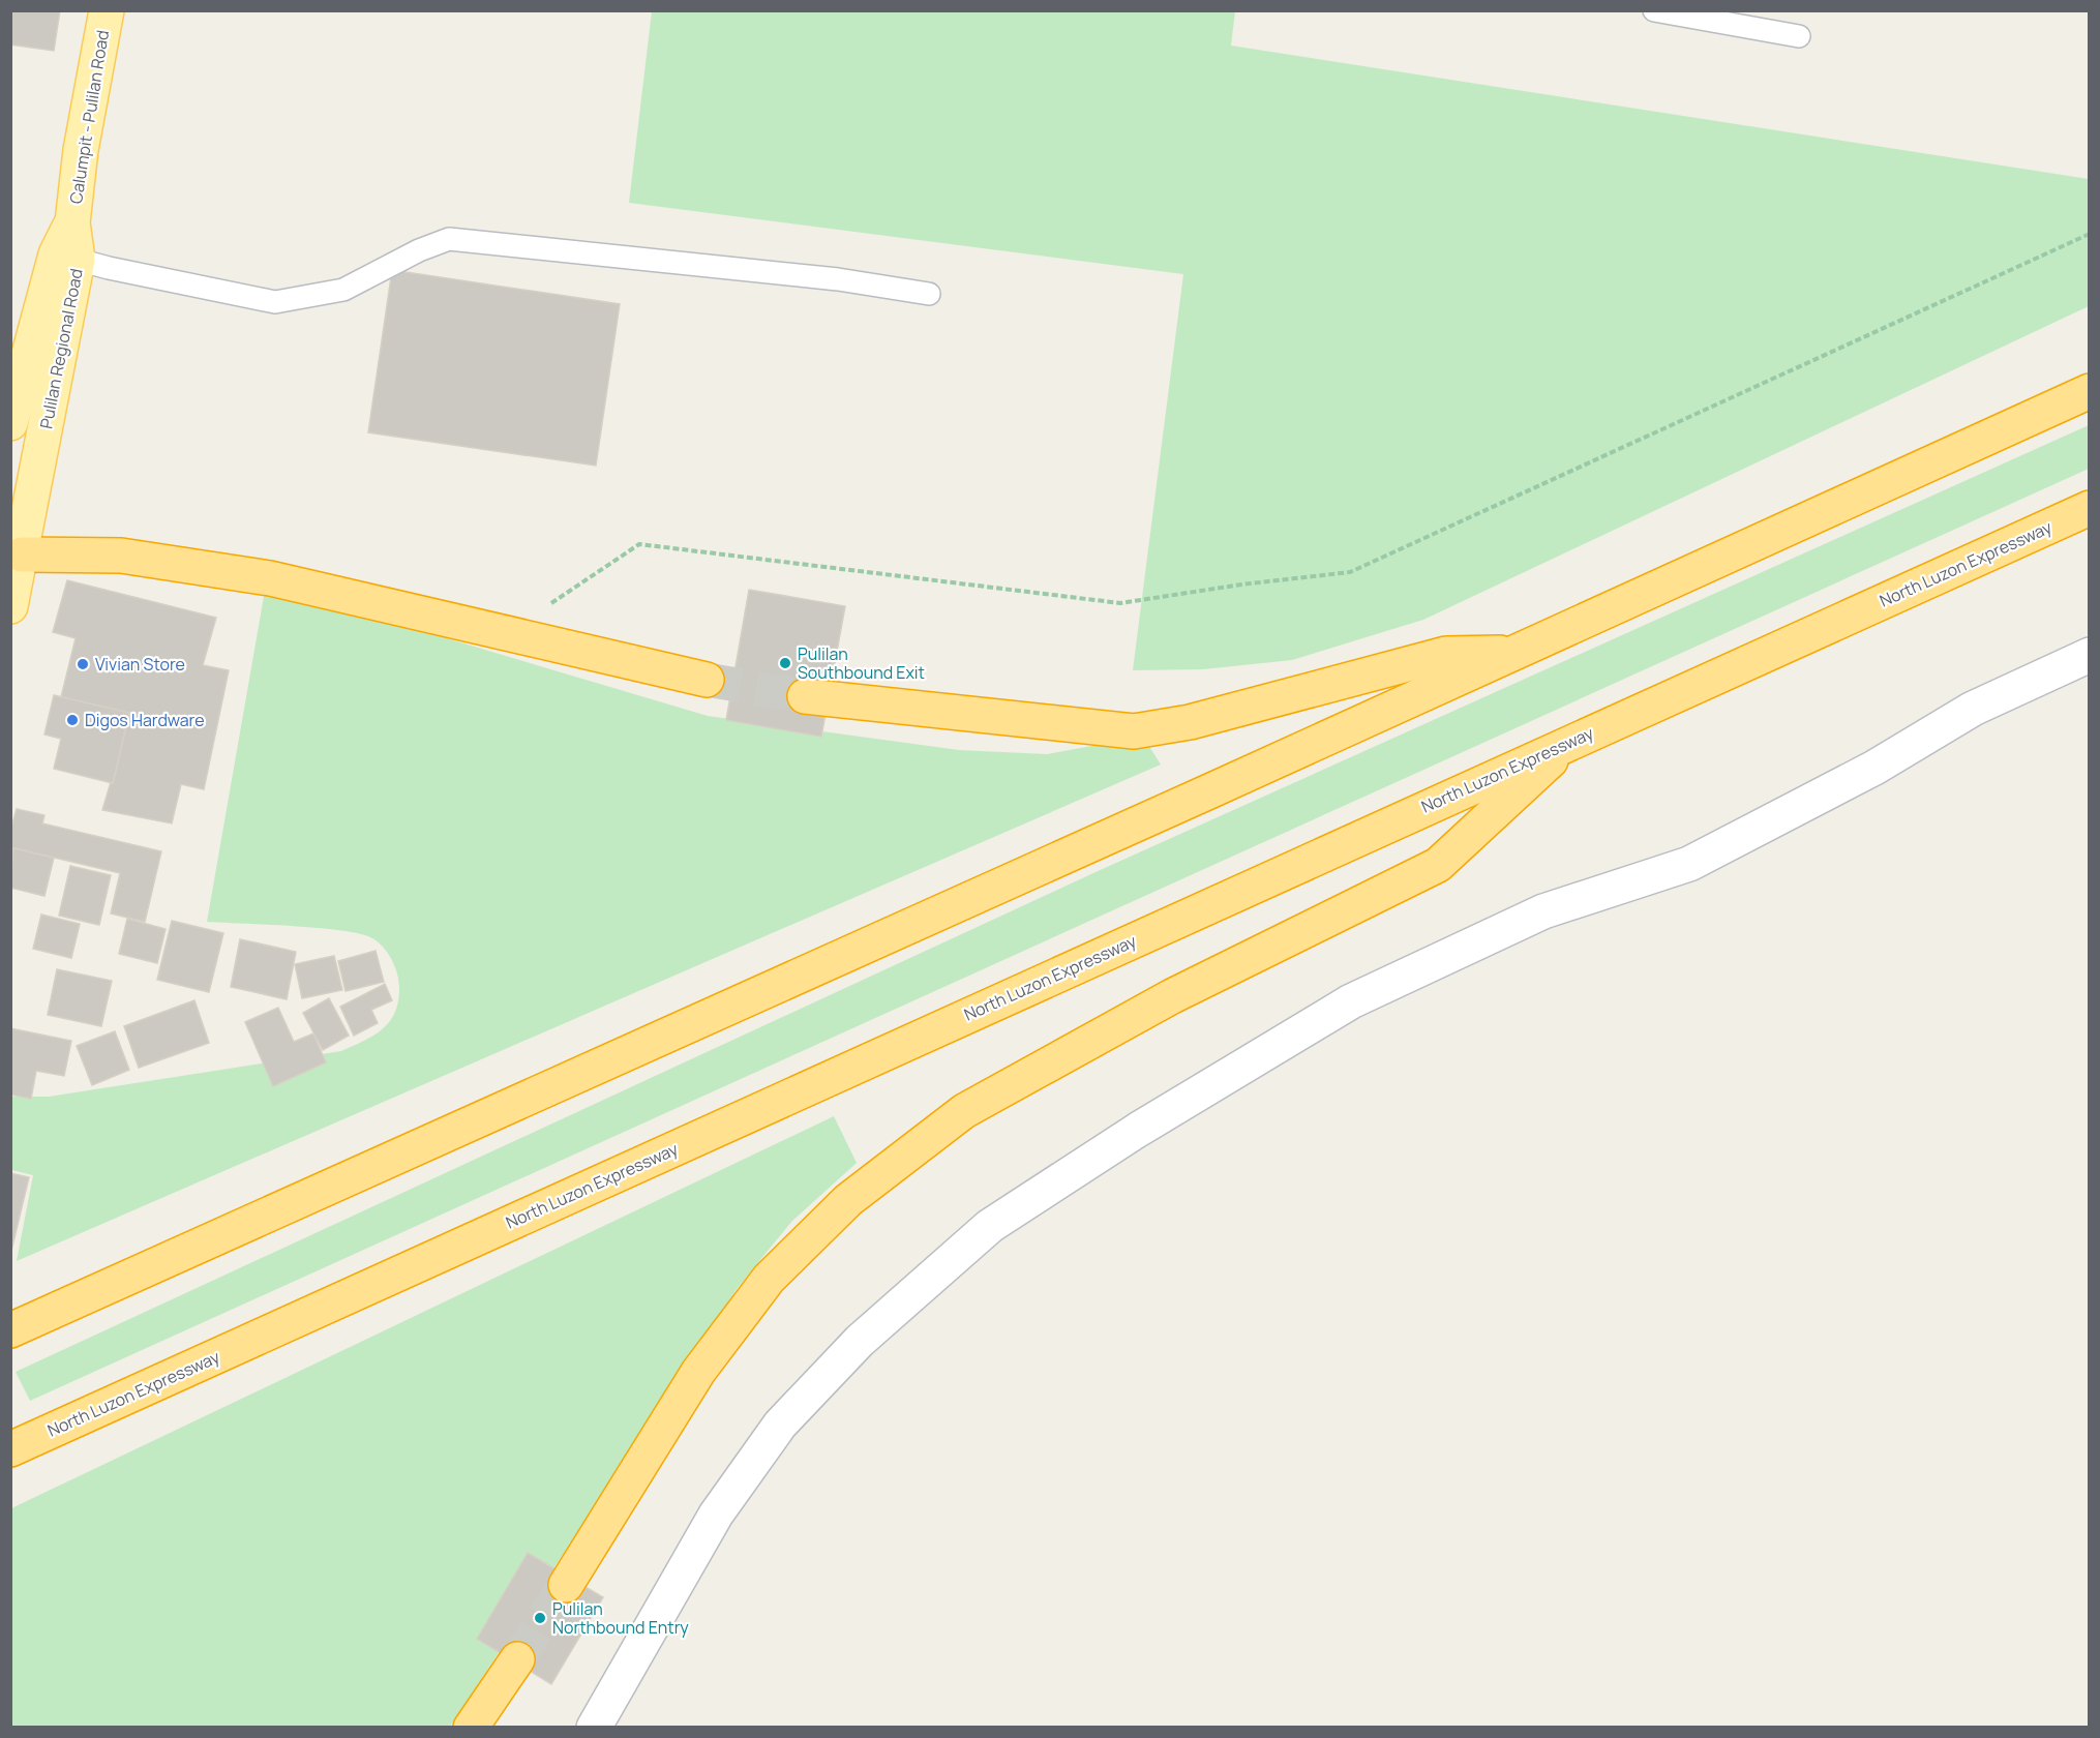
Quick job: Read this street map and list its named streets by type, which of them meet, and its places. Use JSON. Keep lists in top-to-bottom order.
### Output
{
  "streets": {
    "highway": ["North Luzon Expressway"],
    "main road": ["Calumpit - Pulilan Road", "Pulilan Regional Road"]
  },
  "crossings": [
    ["Calumpit - Pulilan Road", "Pulilan Regional Road"]
  ],
  "places": [
    "Pulilan Southbound Exit",
    "Vivian Store",
    "Digos Hardware",
    "Pulilan Northbound Entry"
  ]
}
